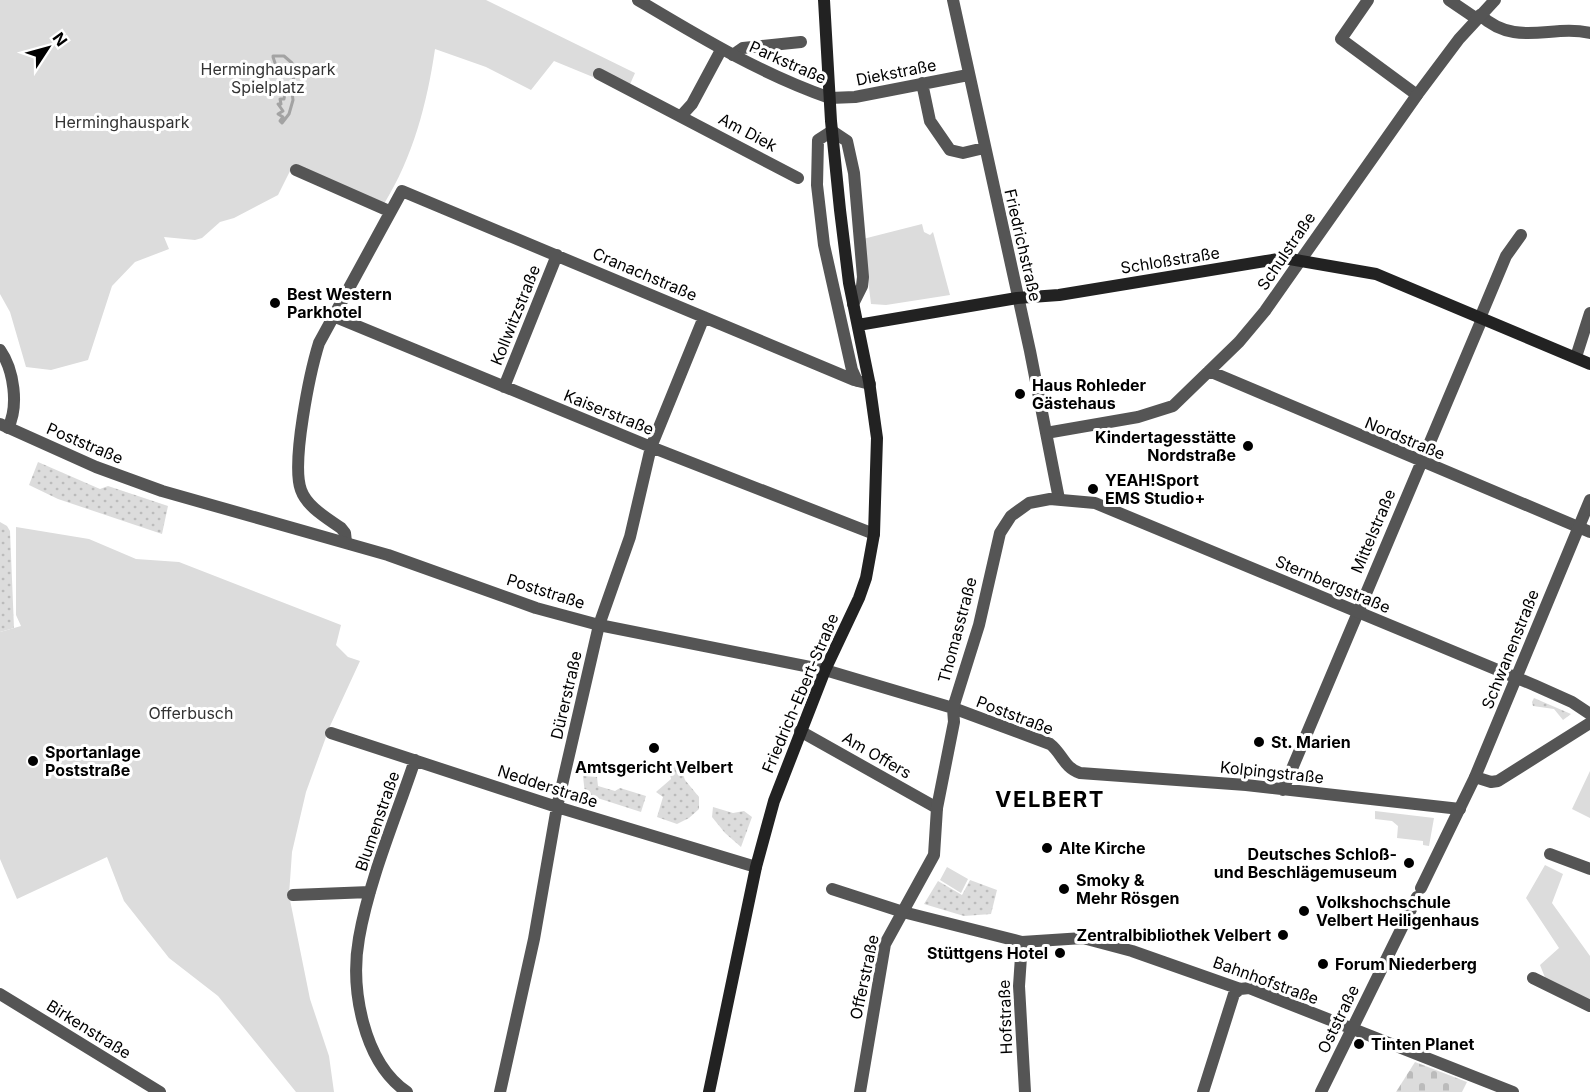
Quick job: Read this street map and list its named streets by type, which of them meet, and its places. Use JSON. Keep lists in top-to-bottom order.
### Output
{
  "streets": {
    "main road": ["Schloßstraße", "Friedrich-Ebert-Straße"],
    "street": [
      "Parkstraße",
      "Diekstraße",
      "Am Diek",
      "Friedrichstraße",
      "Schulstraße",
      "Cranachstraße",
      "Kollwitzstraße",
      "Kaiserstraße",
      "Nordstraße",
      "Poststraße",
      "Mittelstraße",
      "Sternbergstraße",
      "Thomasstraße",
      "Schwanenstraße",
      "Dürerstraße",
      "Am Offers",
      "Kolpingstraße",
      "Nedderstraße",
      "Blumenstraße",
      "Offerstraße",
      "Bahnhofstraße",
      "Hofstraße",
      "Oststraße",
      "Birkenstraße"
    ]
  },
  "crossings": [
    ["Parkstraße", "Diekstraße"],
    ["Parkstraße", "Friedrich-Ebert-Straße"],
    ["Diekstraße", "Friedrichstraße"],
    ["Diekstraße", "Friedrich-Ebert-Straße"],
    ["Friedrichstraße", "Schulstraße"],
    ["Friedrichstraße", "Schloßstraße"],
    ["Friedrichstraße", "Sternbergstraße"],
    ["Friedrichstraße", "Thomasstraße"],
    ["Schulstraße", "Schloßstraße"],
    ["Schulstraße", "Nordstraße"],
    ["Schloßstraße", "Mittelstraße"],
    ["Schloßstraße", "Friedrich-Ebert-Straße"],
    ["Cranachstraße", "Kollwitzstraße"],
    ["Cranachstraße", "Friedrich-Ebert-Straße"],
    ["Cranachstraße", "Dürerstraße"],
    ["Kollwitzstraße", "Kaiserstraße"],
    ["Kaiserstraße", "Friedrich-Ebert-Straße"],
    ["Kaiserstraße", "Dürerstraße"],
    ["Nordstraße", "Mittelstraße"],
    ["Nordstraße", "Schwanenstraße"],
    ["Poststraße", "Thomasstraße"],
    ["Poststraße", "Friedrich-Ebert-Straße"],
    ["Poststraße", "Dürerstraße"],
    ["Poststraße", "Kolpingstraße"],
    ["Mittelstraße", "Sternbergstraße"],
    ["Mittelstraße", "Kolpingstraße"],
    ["Sternbergstraße", "Thomasstraße"],
    ["Sternbergstraße", "Schwanenstraße"],
    ["Thomasstraße", "Am Offers"],
    ["Thomasstraße", "Offerstraße"],
    ["Schwanenstraße", "Kolpingstraße"],
    ["Schwanenstraße", "Oststraße"],
    ["Friedrich-Ebert-Straße", "Am Offers"],
    ["Friedrich-Ebert-Straße", "Nedderstraße"],
    ["Dürerstraße", "Nedderstraße"],
    ["Am Offers", "Offerstraße"],
    ["Kolpingstraße", "Oststraße"],
    ["Nedderstraße", "Blumenstraße"],
    ["Bahnhofstraße", "Hofstraße"],
    ["Bahnhofstraße", "Oststraße"]
  ],
  "districts": ["VELBERT"],
  "parks": ["Herminghauspark Spielplatz", "Herminghauspark", "Offerbusch"],
  "places": [
    "Best Western Parkhotel",
    "Haus Rohleder Gästehaus",
    "Kindertagesstätte Nordstraße",
    "YEAH!Sport EMS Studio+",
    "St. Marien",
    "Amtsgericht Velbert",
    "Sportanlage Poststraße",
    "Alte Kirche",
    "Deutsches Schloß- und Beschlägemuseum",
    "Smoky & Mehr Rösgen",
    "Volkshochschule Velbert Heiligenhaus",
    "Zentralbibliothek Velbert",
    "Stüttgens Hotel",
    "Forum Niederberg",
    "Tinten Planet"
  ],
  "north": "top right"
}
